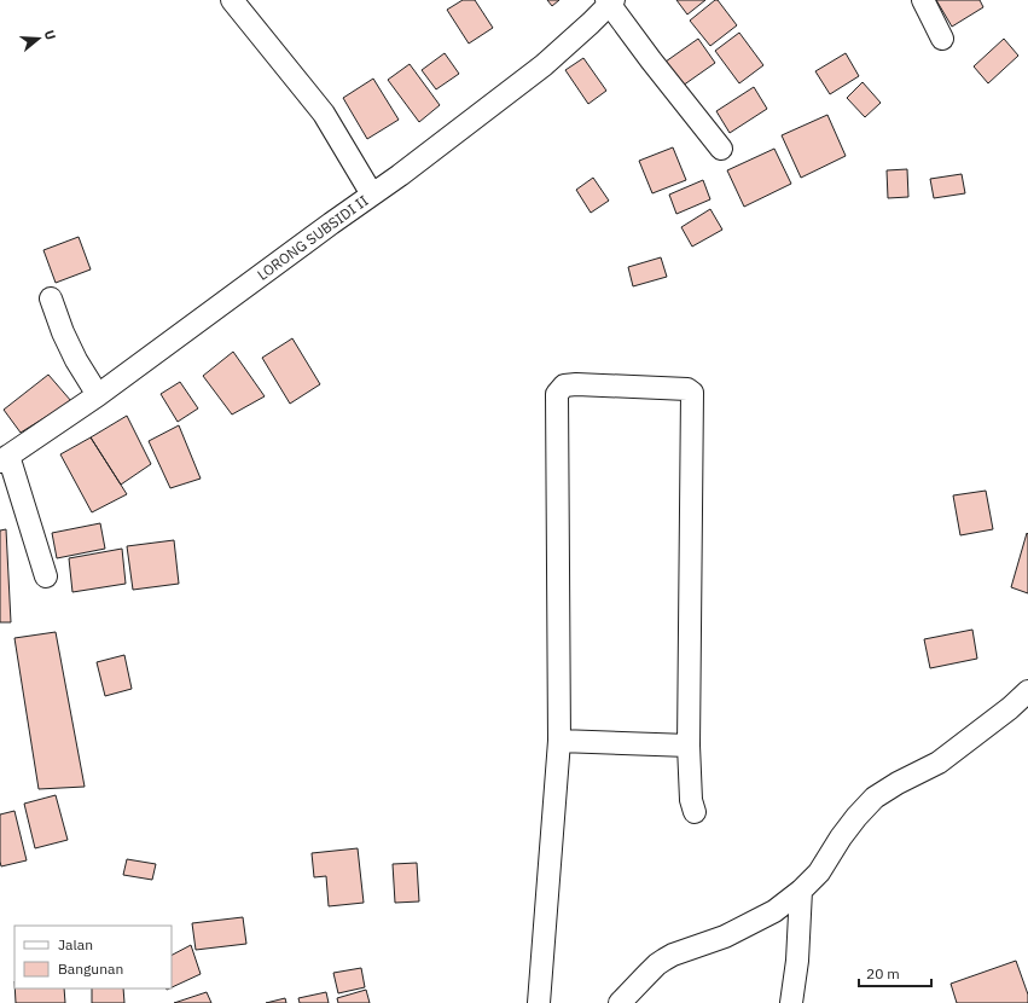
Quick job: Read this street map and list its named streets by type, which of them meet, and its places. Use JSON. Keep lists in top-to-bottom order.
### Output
{
  "streets": {
    "street": ["LORONG SUBSIDI II"]
  },
  "legend": ["Jalan", "Bangunan"],
  "scale_bar": "20 m",
  "north": "right"
}
